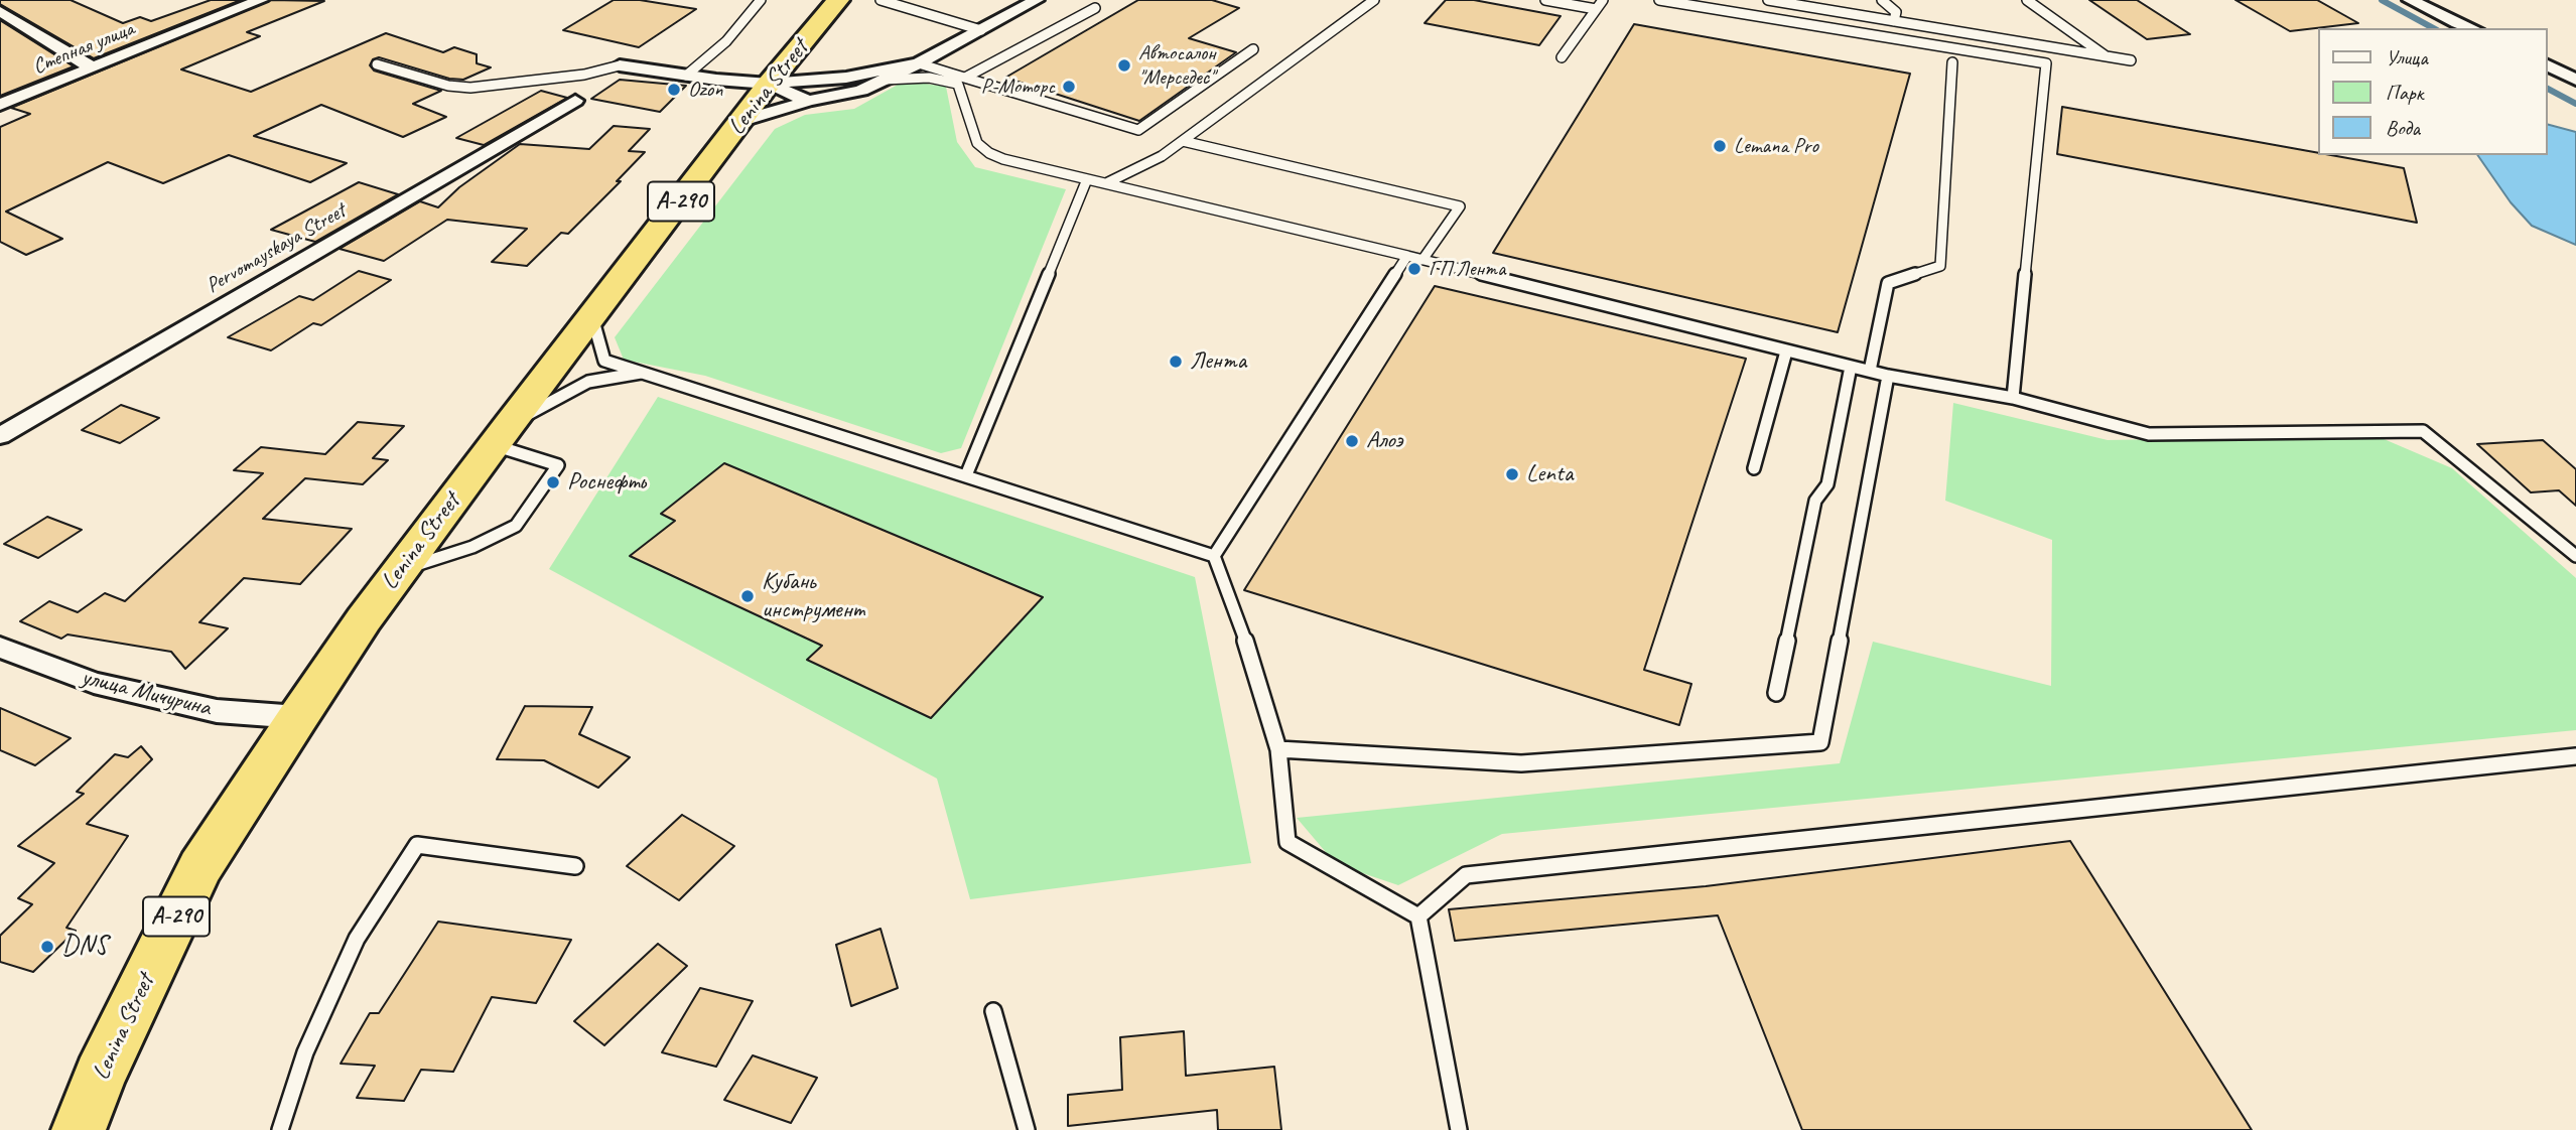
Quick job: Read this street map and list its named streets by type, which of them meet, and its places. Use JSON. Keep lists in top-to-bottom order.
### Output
{
  "streets": {
    "highway": ["Lenina Street", "А-290"],
    "street": ["Степная улица", "Pervomayskaya Street", "улица Мичурина"]
  },
  "crossings": [
    ["Lenina Street", "улица Мичурина"]
  ],
  "places": [
    "Автосалон \"Мерседес\"",
    "Р-Моторс",
    "Ozon",
    "Lemana Pro",
    "ГП Лента",
    "Лента",
    "Алоэ",
    "Lenta",
    "Роснефть",
    "Кубань инструмент",
    "DNS"
  ],
  "legend": ["Улица", "Парк", "Вода"]
}
